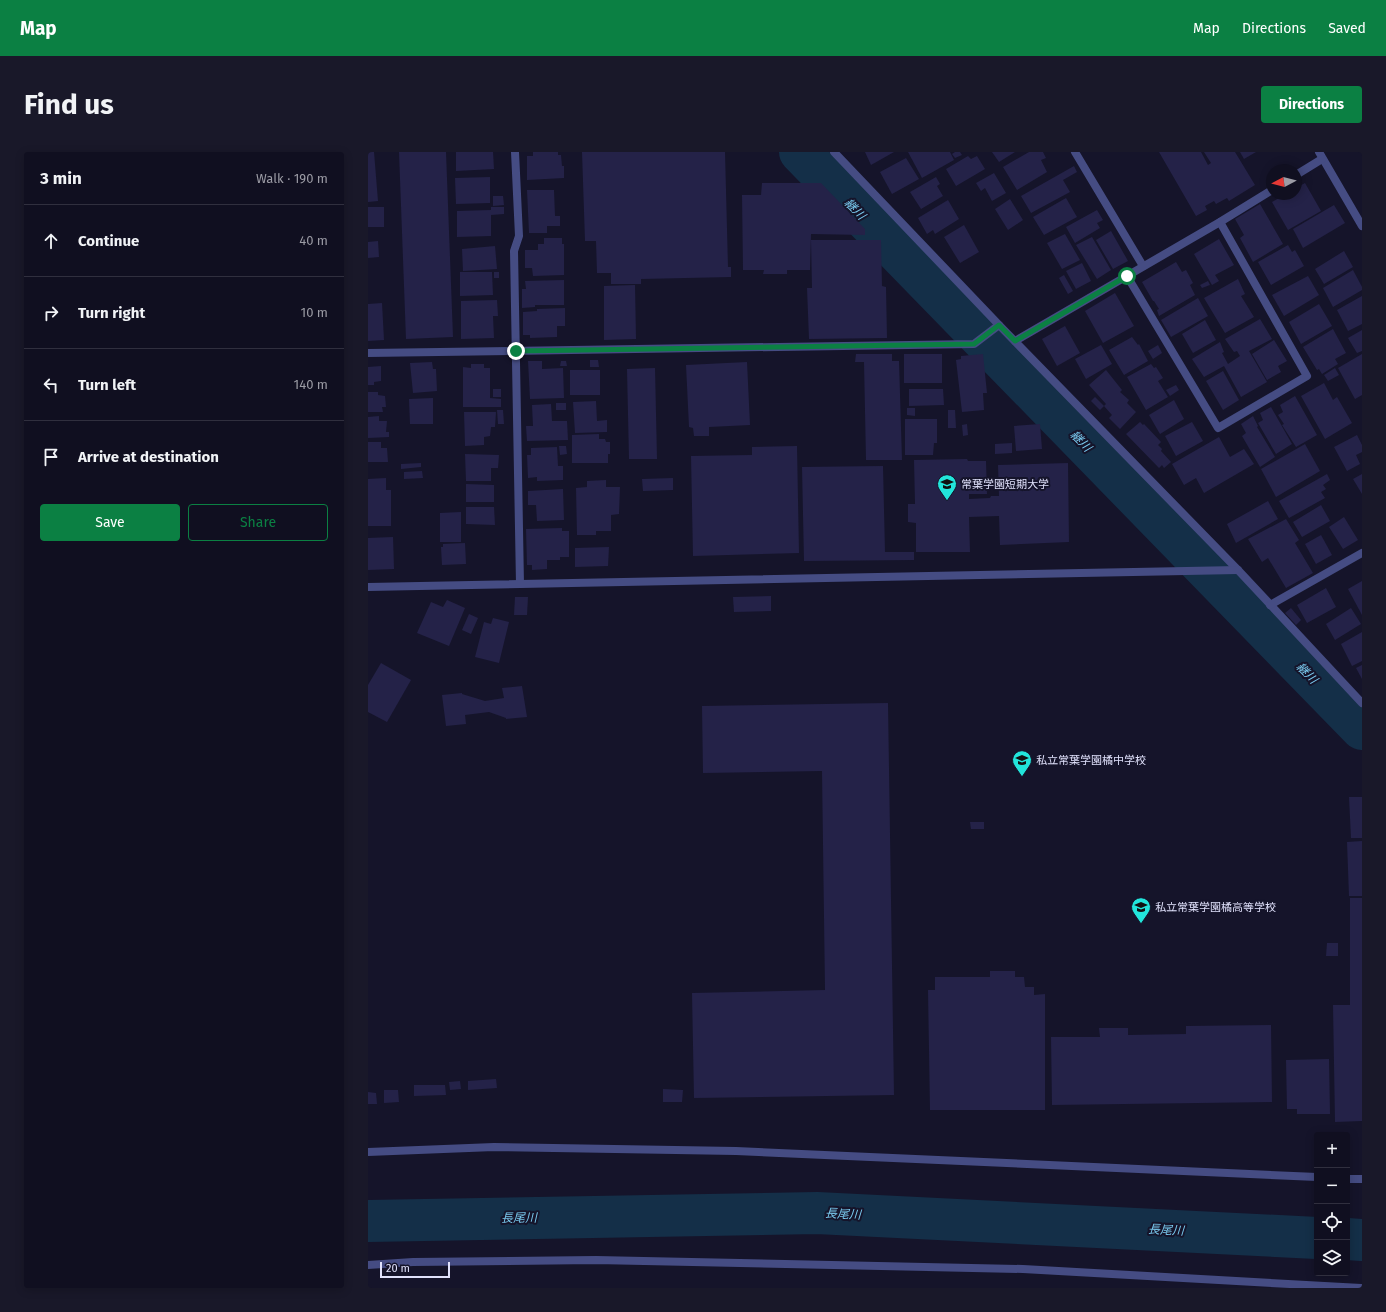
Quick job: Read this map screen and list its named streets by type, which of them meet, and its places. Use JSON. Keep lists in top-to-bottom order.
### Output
{
  "water": ["継川", "長尾川"],
  "places": {
    "school or university": ["常葉学園短期大学", "私立常葉学園橘中学校", "私立常葉学園橘高等学校"]
  },
  "scale_bar": "20 m",
  "north": "left",
  "page": {
    "header": "Map",
    "nav": ["Map", "Directions", "Saved"],
    "buttons": [
      "Directions",
      ["Save", "Share"]
    ],
    "title": "Find us",
    "heading": ["3 min", "Walk · 190 m"],
    "list": [
      ["Continue", "40 m"],
      ["Turn right", "10 m"],
      ["Turn left", "140 m"],
      "Arrive at destination"
    ],
    "map_buttons": ["+", "−"],
    "scale": "20 m"
  }
}
